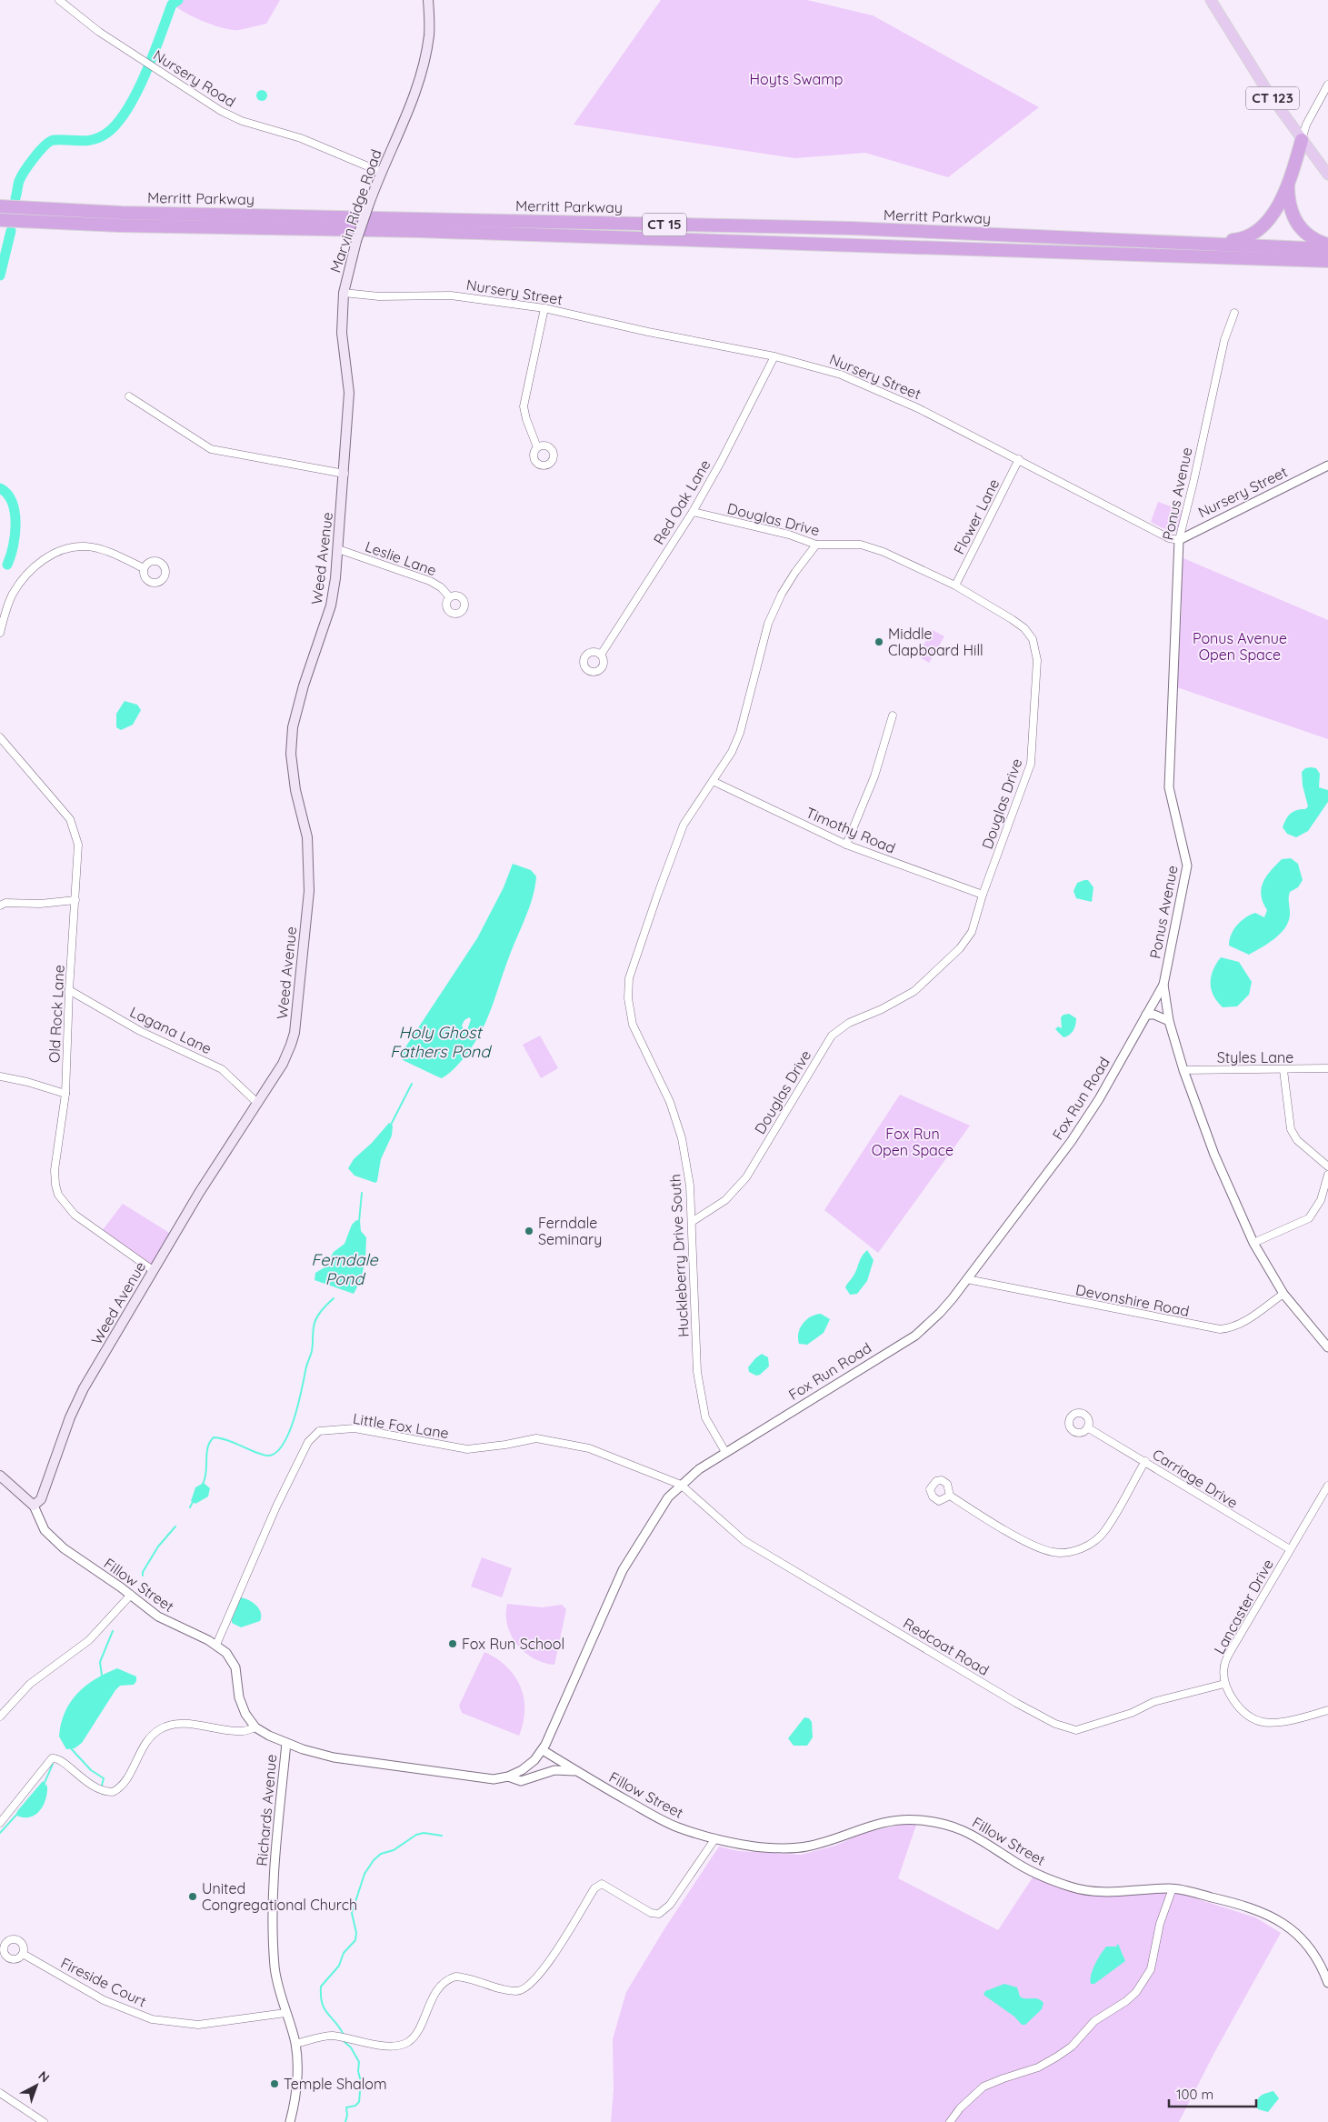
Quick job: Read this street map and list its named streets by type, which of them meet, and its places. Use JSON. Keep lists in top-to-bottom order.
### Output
{
  "streets": {
    "highway": ["Merritt Parkway", "CT 15"],
    "main road": [
      "CT 123",
      "Marvin Ridge Road",
      "Weed Avenue",
      "Fillow Street"
    ],
    "street": [
      "Nursery Road",
      "Nursery Street",
      "Ponus Avenue",
      "Red Oak Lane",
      "Flower Lane",
      "Douglas Drive",
      "Leslie Lane",
      "Timothy Road",
      "Old Rock Lane",
      "Lagana Lane",
      "Styles Lane",
      "Fox Run Road",
      "Huckleberry Drive South",
      "Devonshire Road",
      "Little Fox Lane",
      "Carriage Drive",
      "Lancaster Drive",
      "Redcoat Road",
      "Richards Avenue",
      "Fireside Court"
    ]
  },
  "crossings": [
    ["Nursery Road", "Marvin Ridge Road"],
    ["Marvin Ridge Road", "Nursery Street"],
    ["Marvin Ridge Road", "Weed Avenue"],
    ["Nursery Street", "Ponus Avenue"],
    ["Nursery Street", "Red Oak Lane"],
    ["Nursery Street", "Flower Lane"],
    ["Ponus Avenue", "Styles Lane"],
    ["Ponus Avenue", "Fox Run Road"],
    ["Ponus Avenue", "Devonshire Road"],
    ["Red Oak Lane", "Douglas Drive"],
    ["Flower Lane", "Douglas Drive"],
    ["Douglas Drive", "Timothy Road"],
    ["Douglas Drive", "Huckleberry Drive South"],
    ["Weed Avenue", "Leslie Lane"],
    ["Weed Avenue", "Old Rock Lane"],
    ["Weed Avenue", "Lagana Lane"],
    ["Weed Avenue", "Fillow Street"],
    ["Timothy Road", "Huckleberry Drive South"],
    ["Old Rock Lane", "Lagana Lane"],
    ["Fox Run Road", "Huckleberry Drive South"],
    ["Fox Run Road", "Devonshire Road"],
    ["Fox Run Road", "Little Fox Lane"],
    ["Fox Run Road", "Fillow Street"],
    ["Fox Run Road", "Redcoat Road"],
    ["Little Fox Lane", "Fillow Street"],
    ["Little Fox Lane", "Redcoat Road"],
    ["Carriage Drive", "Lancaster Drive"],
    ["Fillow Street", "Richards Avenue"],
    ["Lancaster Drive", "Redcoat Road"],
    ["Richards Avenue", "Fireside Court"]
  ],
  "water": ["Holy Ghost Fathers Pond", "Ferndale Pond"],
  "parks": ["Hoyts Swamp", "Ponus Avenue Open Space", "Fox Run Open Space"],
  "places": [
    "Middle Clapboard Hill",
    "Ferndale Seminary",
    "Fox Run School",
    "United Congregational Church",
    "Temple Shalom"
  ],
  "scale_bar": "100 m",
  "north": "top right"
}
